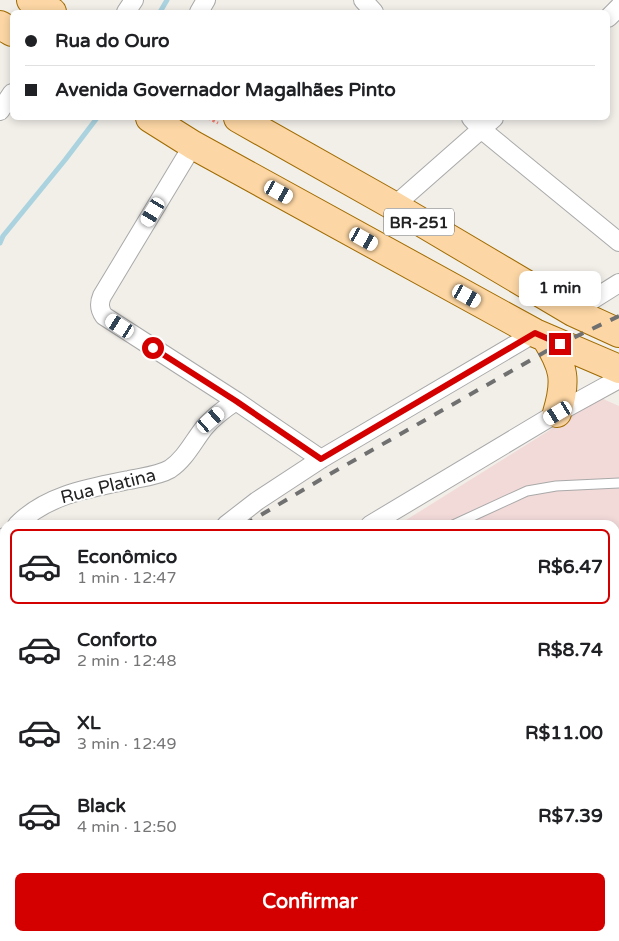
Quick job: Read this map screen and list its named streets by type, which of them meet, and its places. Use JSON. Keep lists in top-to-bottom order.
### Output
{
  "streets": {
    "main road": ["BR-251"],
    "street": ["Rua Platina"]
  },
  "page": {
    "banner": ["Rua do Ouro", "Avenida Governador Magalhães Pinto"],
    "bubble": "1 min",
    "list": [
      {
        "name": "Econômico",
        "note": "1 min · 12:47",
        "value": "R$6.47"
      },
      {
        "name": "Conforto",
        "note": "2 min · 12:48",
        "value": "R$8.74"
      },
      {
        "name": "XL",
        "note": "3 min · 12:49",
        "value": "R$11.00"
      },
      {
        "name": "Black",
        "note": "4 min · 12:50",
        "value": "R$7.39"
      }
    ],
    "buttons": "Confirmar"
  }
}
